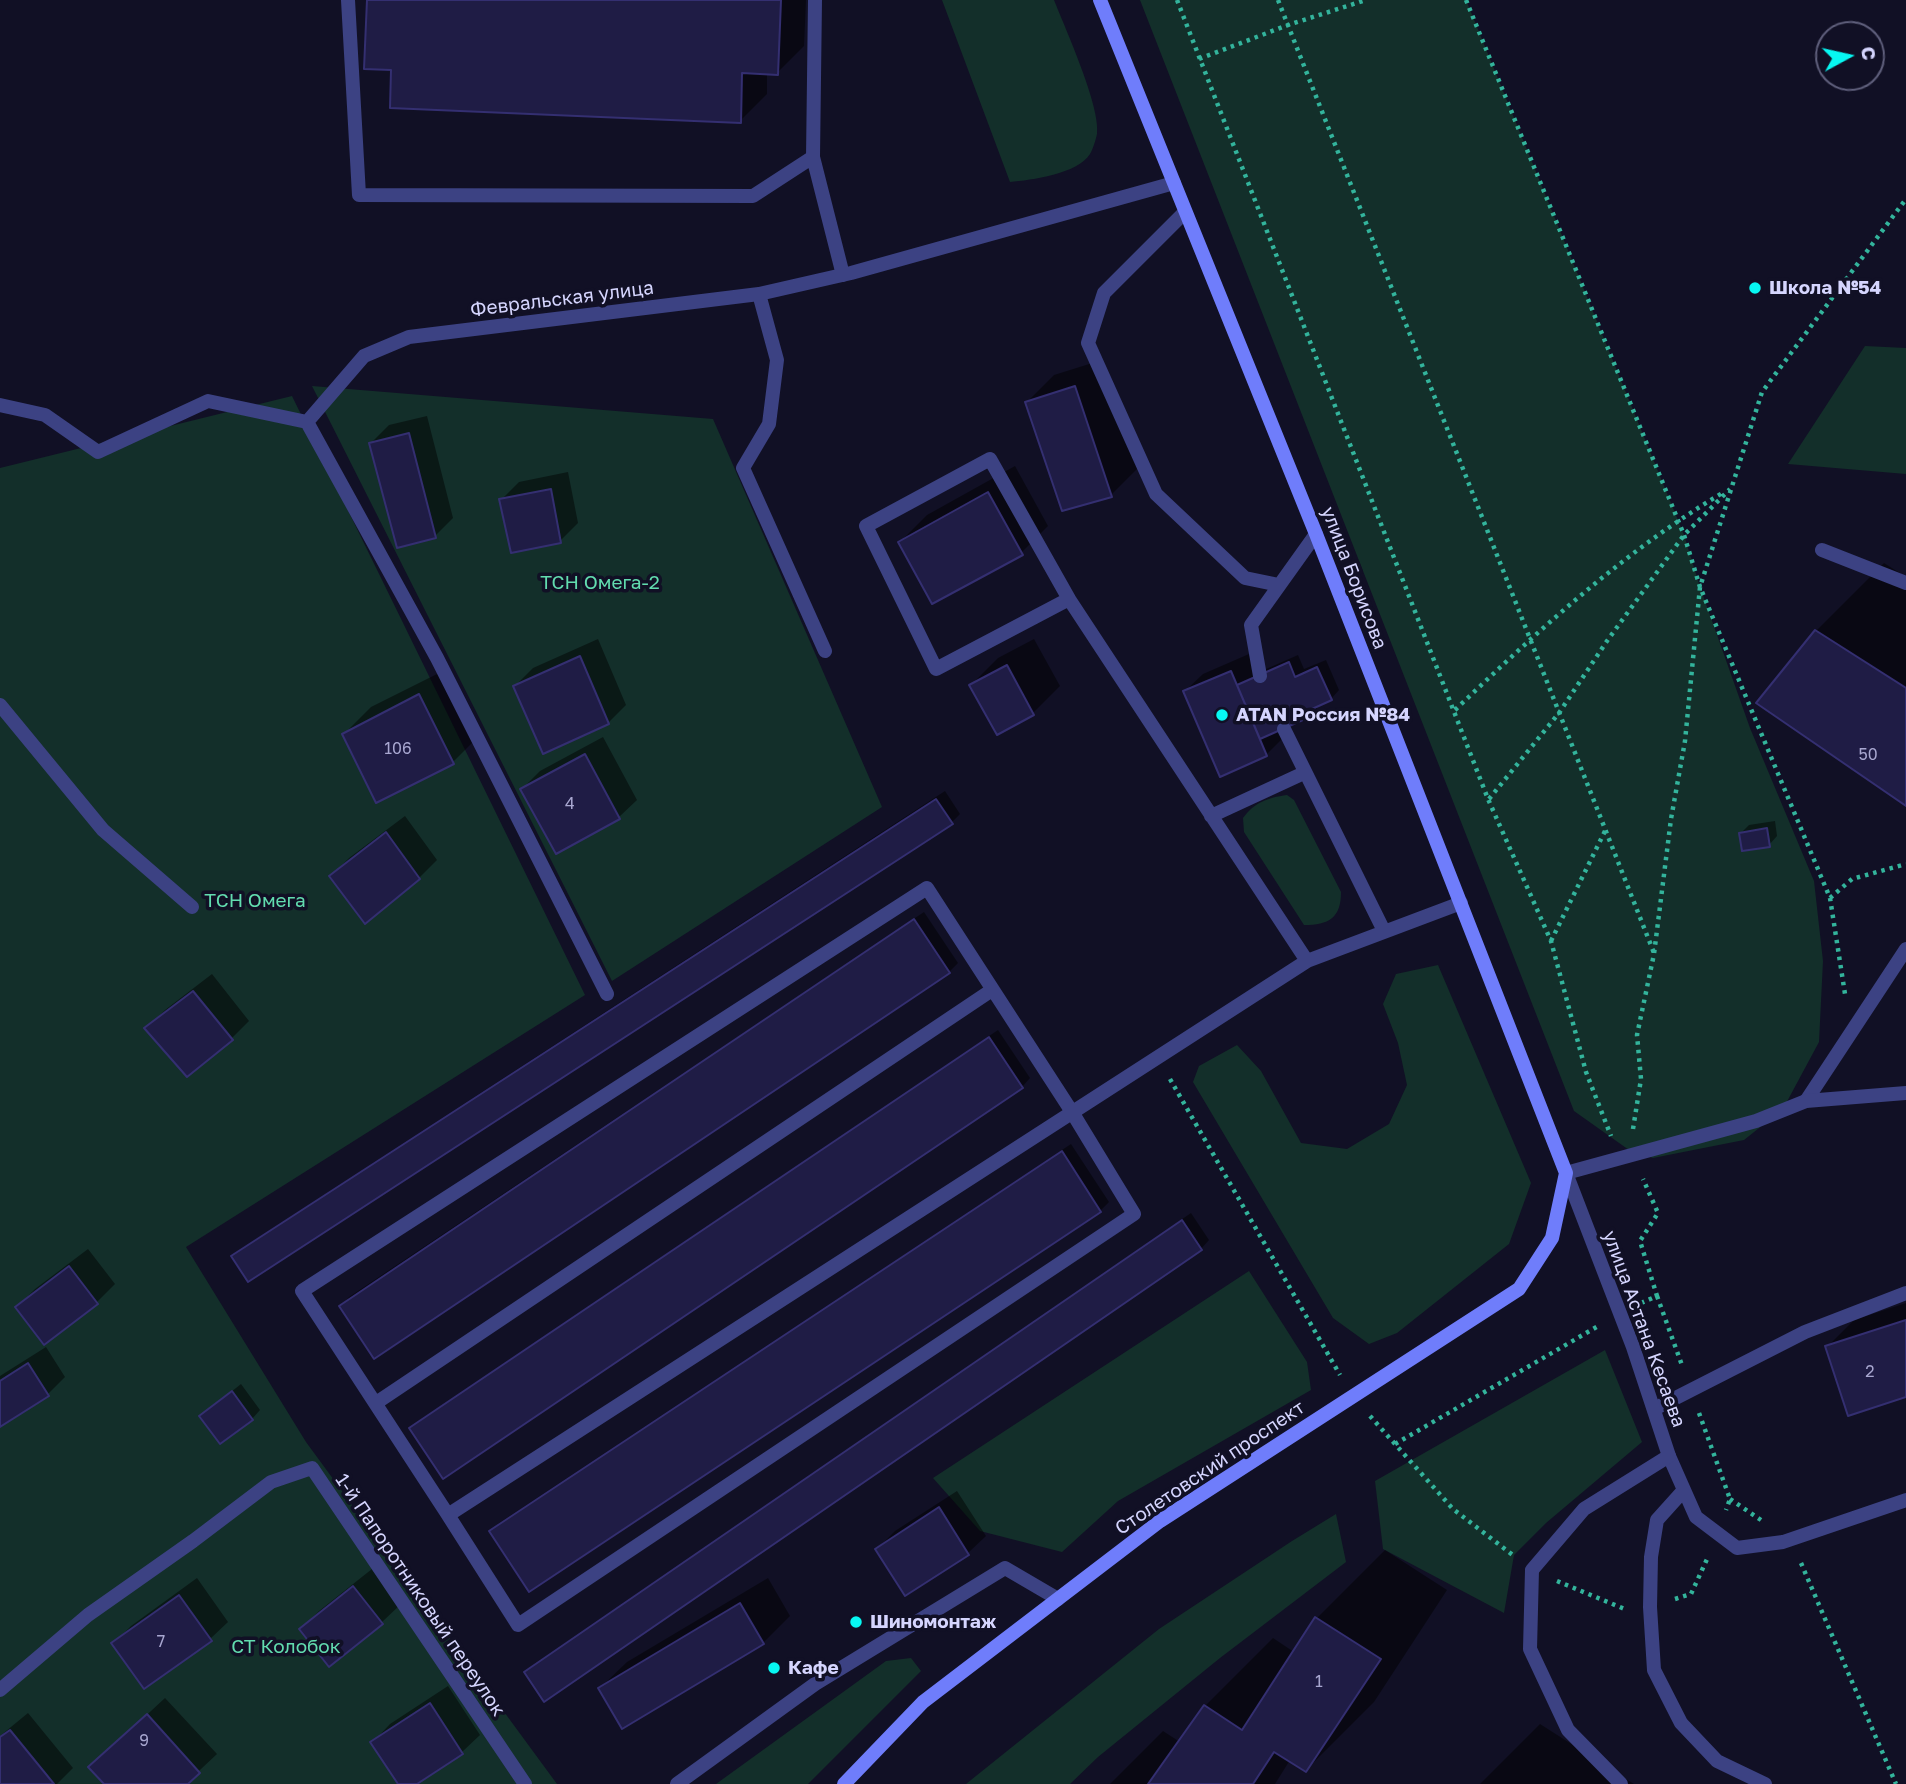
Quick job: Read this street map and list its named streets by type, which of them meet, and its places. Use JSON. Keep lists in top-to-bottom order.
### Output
{
  "streets": {
    "main road": ["улица Борисова", "Столетовский проспект"],
    "street": ["Февральская улица", "улица Астана Кесаева", "1-й Папоротниковый переулок"]
  },
  "crossings": [
    ["Февральская улица", "улица Борисова"],
    ["улица Борисова", "улица Астана Кесаева"],
    ["улица Борисова", "Столетовский проспект"],
    ["улица Астана Кесаева", "Столетовский проспект"]
  ],
  "parks": ["ТСН Омега-2", "ТСН Омега", "СТ Колобок"],
  "places": [
    "Школа №54",
    "ATAN Россия №84",
    "Шиномонтаж",
    "Кафе"
  ],
  "house_numbers": [
    "106",
    "50",
    "4",
    "2",
    "7",
    "1",
    "9"
  ],
  "north": "right"
}
